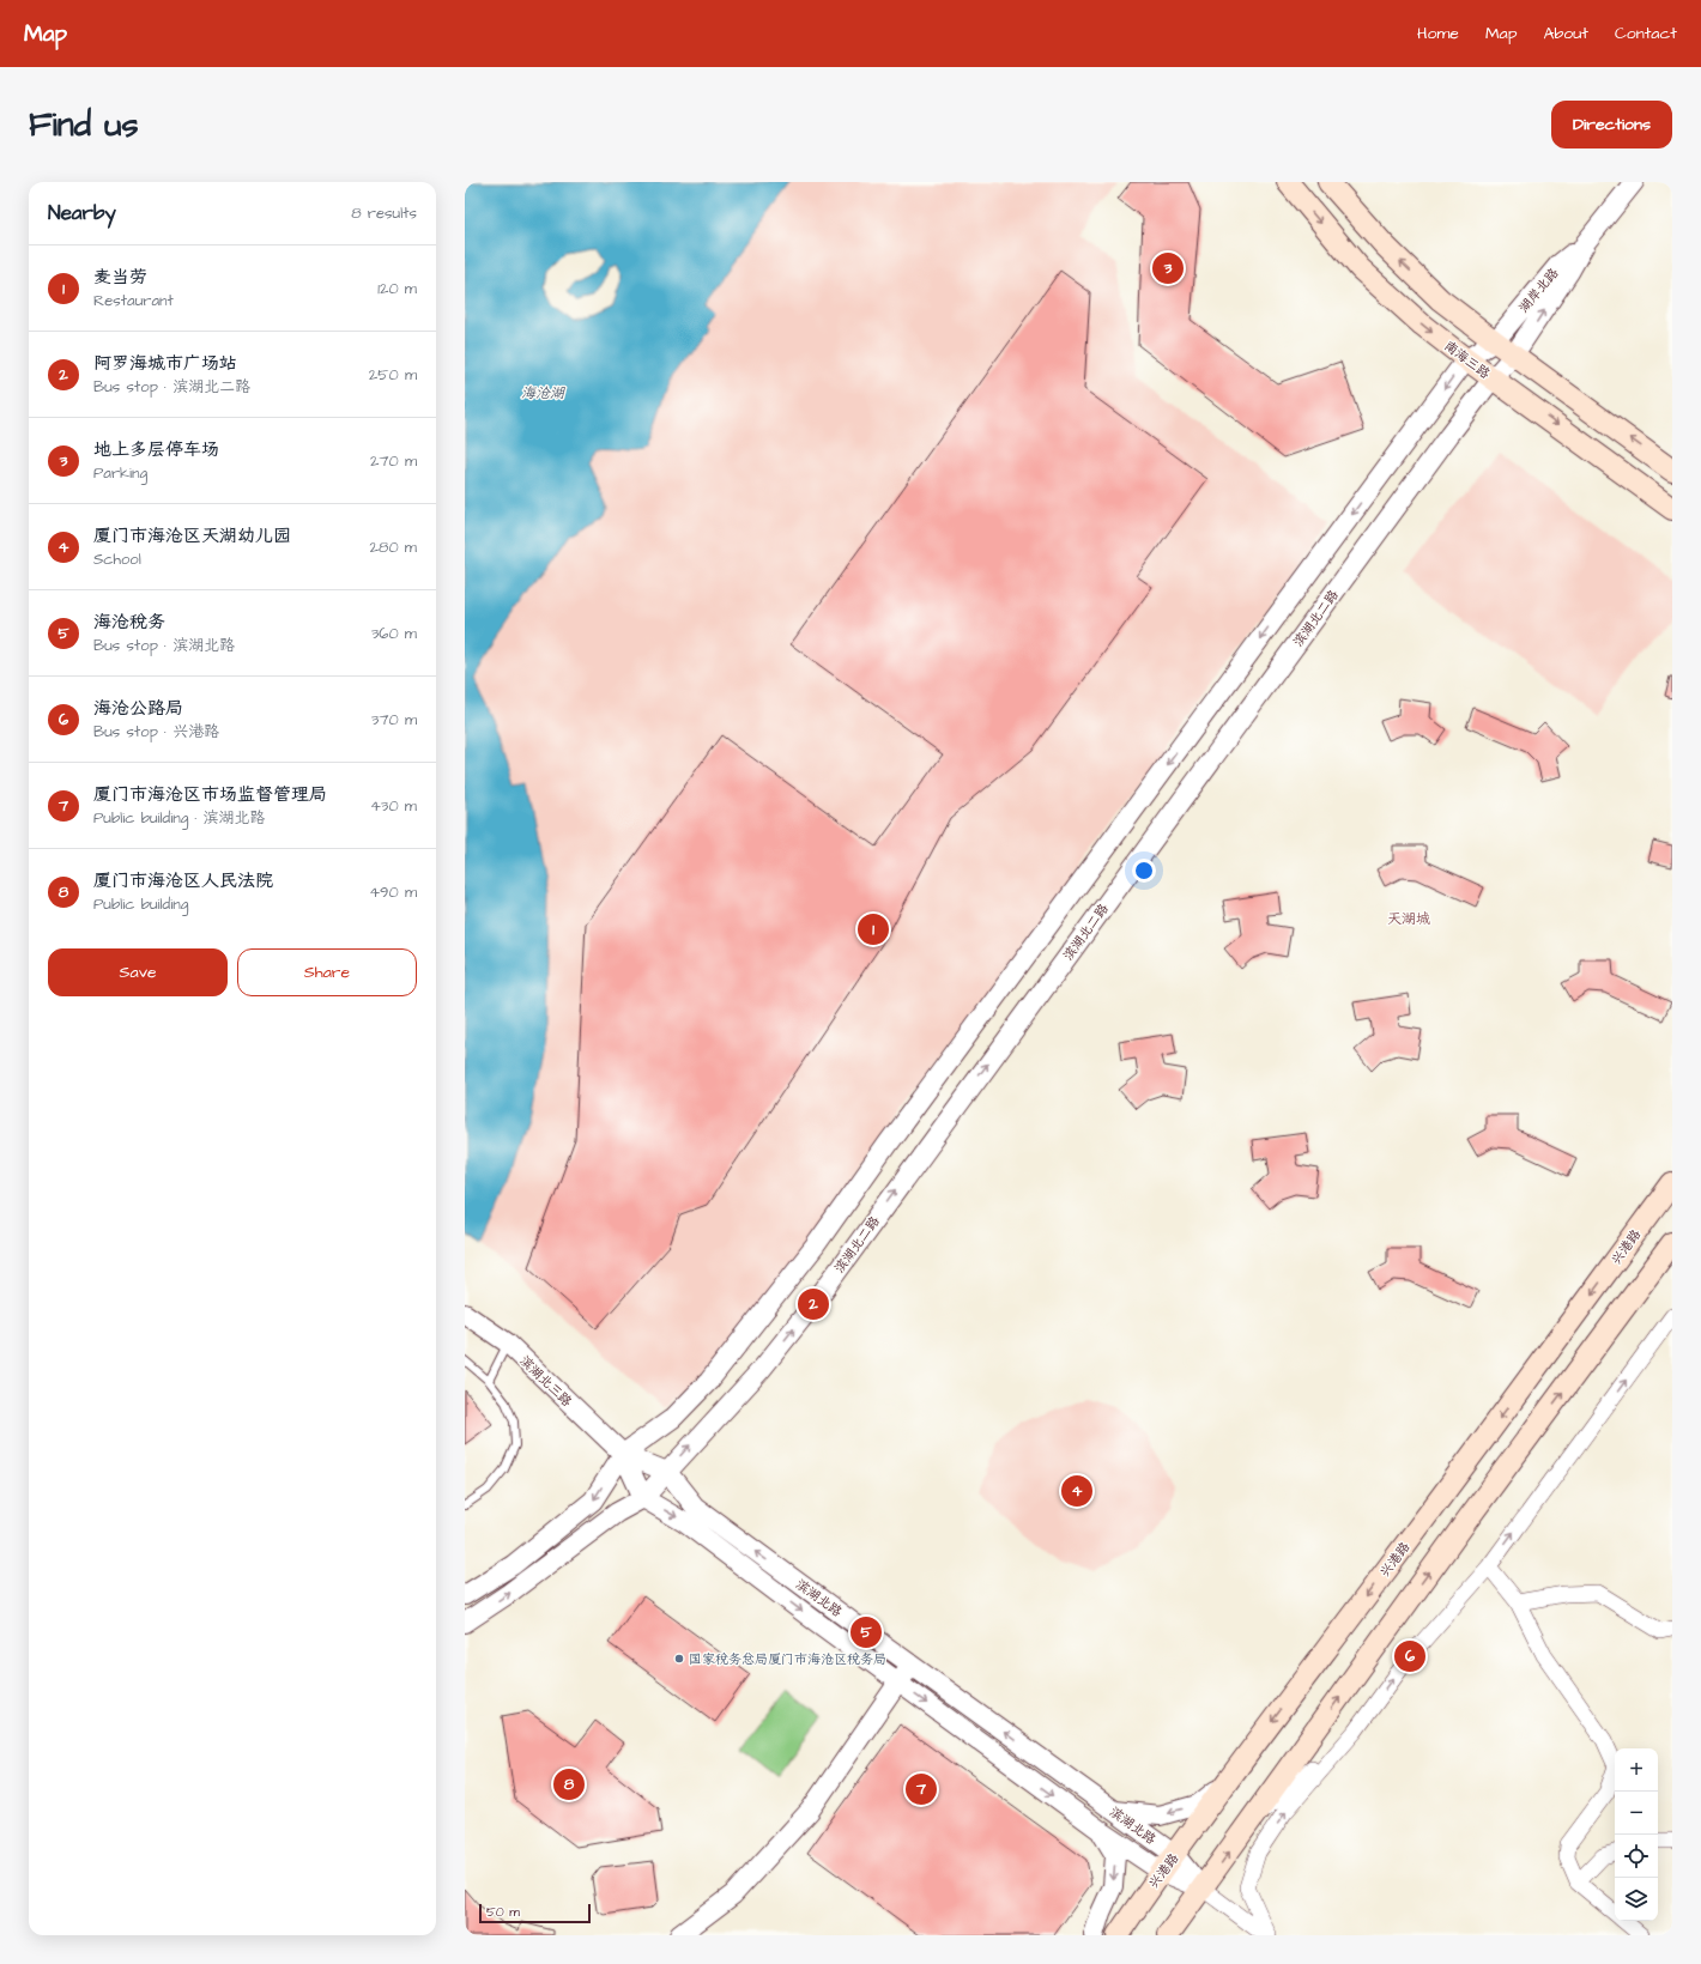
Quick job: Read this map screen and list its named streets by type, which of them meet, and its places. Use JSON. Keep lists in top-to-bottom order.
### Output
{
  "streets": {
    "main road": ["南海三路", "兴港路"],
    "street": [
      "湖岸北路",
      "滨湖北二路",
      "滨湖北三路",
      "滨湖北路"
    ]
  },
  "crossings": [
    ["湖岸北路", "滨湖北二路"],
    ["南海三路", "滨湖北二路"],
    ["滨湖北二路", "滨湖北路"],
    ["兴港路", "滨湖北路"],
    ["滨湖北三路", "滨湖北路"]
  ],
  "districts": ["天湖城"],
  "water": ["海沧湖"],
  "places": ["国家税务总局厦门市海沧区税务局"],
  "scale_bar": "50 m",
  "page": {
    "header": "Map",
    "nav": [
      "Home",
      "Map",
      "About",
      "Contact"
    ],
    "buttons": [
      "Directions",
      ["Save", "Share"]
    ],
    "title": "Find us",
    "heading": ["Nearby", "8 results"],
    "list": [
      {
        "mark": "1",
        "name": "麦当劳",
        "note": "Restaurant",
        "value": "120 m"
      },
      {
        "mark": "2",
        "name": "阿罗海城市广场站",
        "note": "Bus stop · 滨湖北二路",
        "value": "250 m"
      },
      {
        "mark": "3",
        "name": "地上多层停车场",
        "note": "Parking",
        "value": "270 m"
      },
      {
        "mark": "4",
        "name": "厦门市海沧区天湖幼儿园",
        "note": "School",
        "value": "280 m"
      },
      {
        "mark": "5",
        "name": "海沧税务",
        "note": "Bus stop · 滨湖北路",
        "value": "360 m"
      },
      {
        "mark": "6",
        "name": "海沧公路局",
        "note": "Bus stop · 兴港路",
        "value": "370 m"
      },
      {
        "mark": "7",
        "name": "厦门市海沧区市场监督管理局",
        "note": "Public building · 滨湖北路",
        "value": "430 m"
      },
      {
        "mark": "8",
        "name": "厦门市海沧区人民法院",
        "note": "Public building",
        "value": "490 m"
      }
    ],
    "pins": [
      "3",
      "1",
      "2",
      "4",
      "5",
      "6",
      "8",
      "7"
    ],
    "map_buttons": ["+", "−"],
    "scale": "50 m"
  }
}
